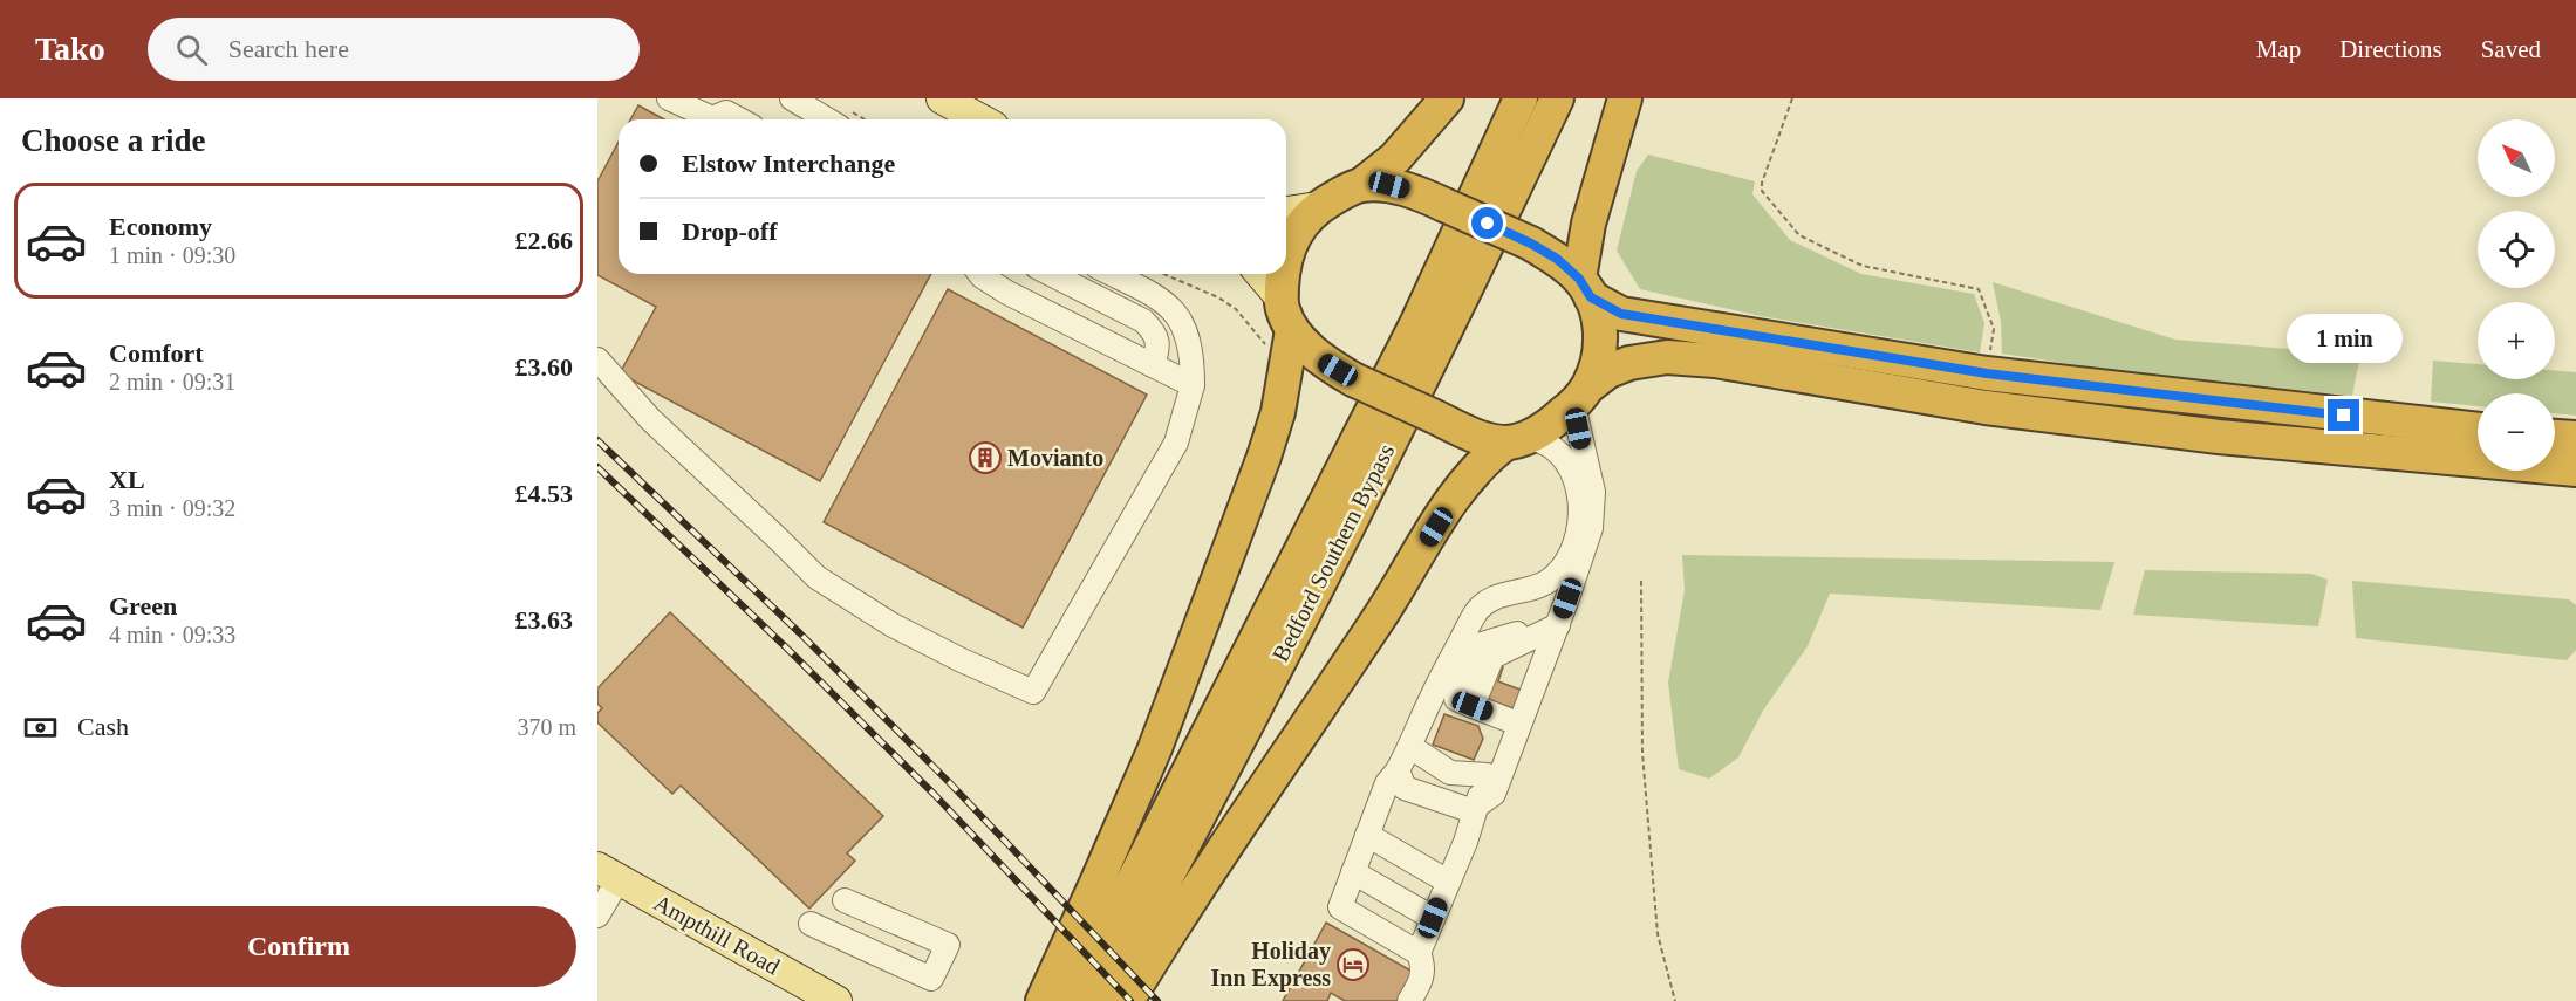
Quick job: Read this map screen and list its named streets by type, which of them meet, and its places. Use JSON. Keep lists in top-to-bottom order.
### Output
{
  "streets": {
    "highway": ["Bedford Southern Bypass"],
    "main road": ["Ampthill Road"]
  },
  "places": {
    "building": ["Movianto"],
    "hotel": ["Holiday Inn Express"]
  },
  "north": "top left",
  "page": {
    "header": "Tako",
    "search": "Search here",
    "nav": ["Map", "Directions", "Saved"],
    "heading": "Choose a ride",
    "map_buttons": ["+", "−"],
    "banner": ["Elstow Interchange", "Drop-off"],
    "list": [
      {
        "name": "Economy",
        "note": "1 min · 09:30",
        "value": "£2.66"
      },
      {
        "name": "Comfort",
        "note": "2 min · 09:31",
        "value": "£3.60"
      },
      {
        "name": "XL",
        "note": "3 min · 09:32",
        "value": "£4.53"
      },
      {
        "name": "Green",
        "note": "4 min · 09:33",
        "value": "£3.63"
      }
    ],
    "bubble": "1 min",
    "pay": ["Cash", "370 m"],
    "buttons": "Confirm"
  }
}
